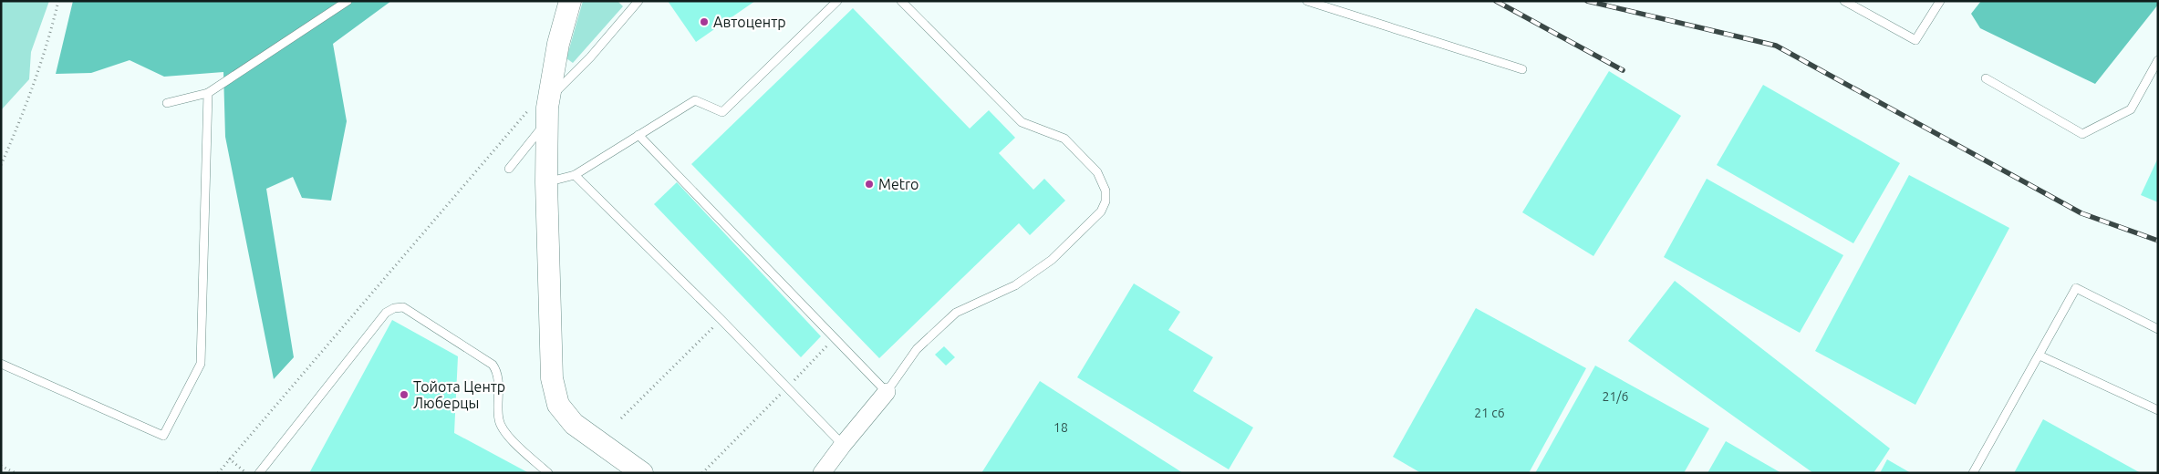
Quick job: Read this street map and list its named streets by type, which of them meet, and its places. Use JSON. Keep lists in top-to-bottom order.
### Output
{
  "places": ["Автоцентр", "Metro", "Тойота Центр Люберцы"],
  "house_numbers": ["21/6", "21 с6", "18"]
}
